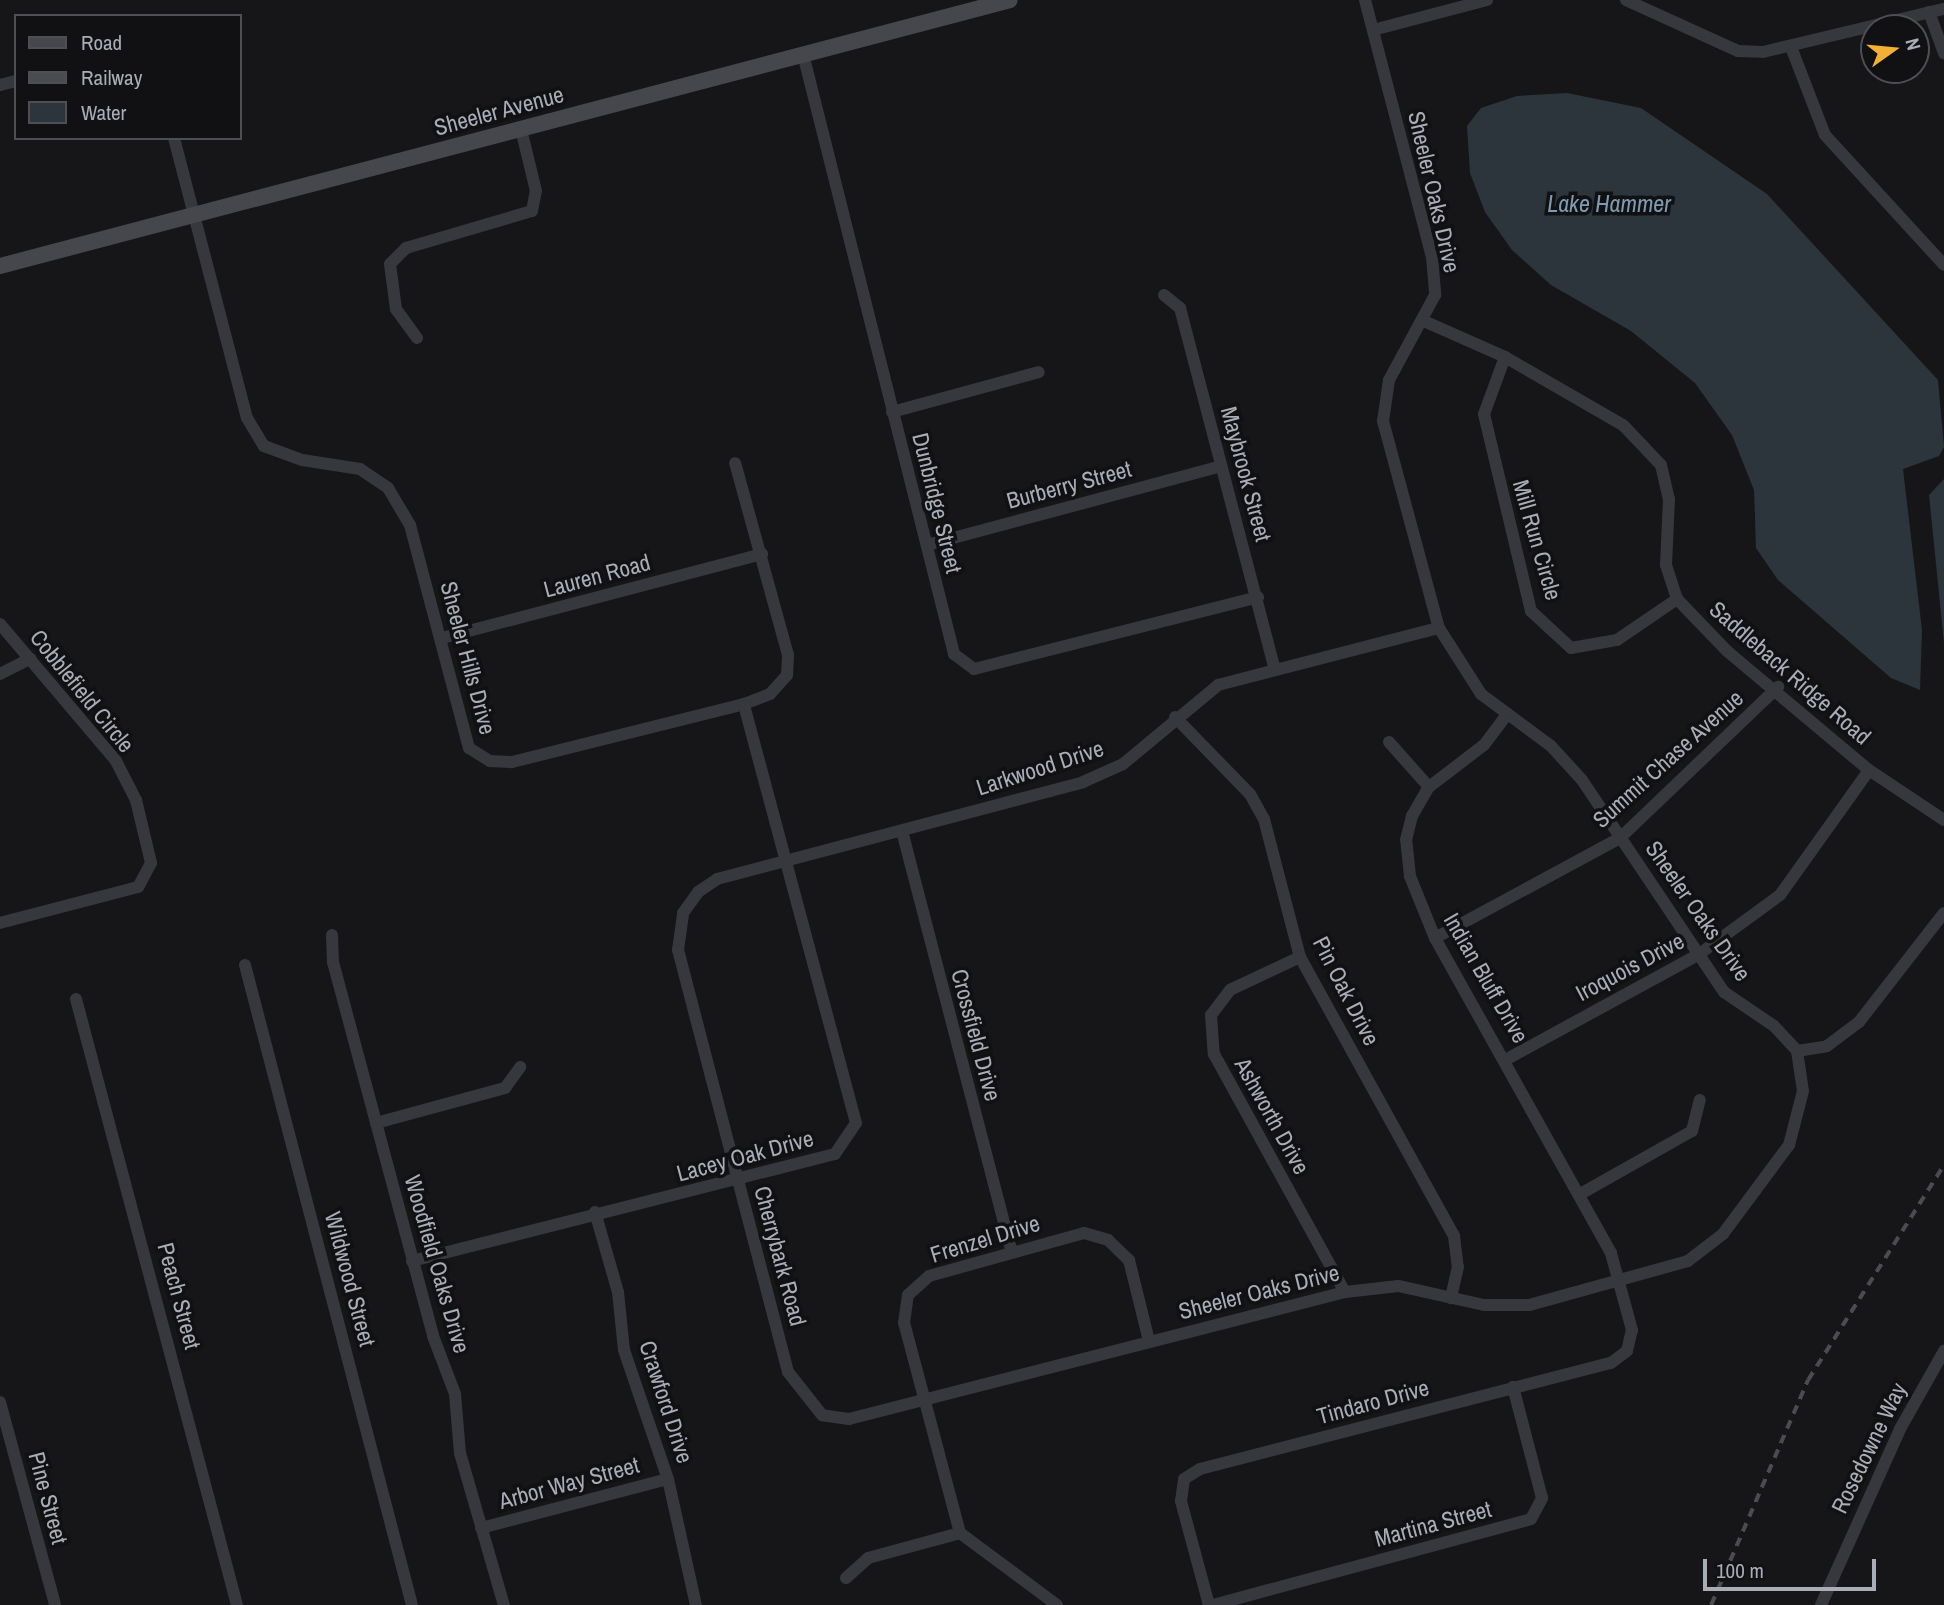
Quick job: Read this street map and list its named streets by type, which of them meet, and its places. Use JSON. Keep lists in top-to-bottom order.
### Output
{
  "streets": {
    "street": [
      "Sheeler Avenue",
      "Sheeler Oaks Drive",
      "Maybrook Street",
      "Burberry Street",
      "Dunbridge Street",
      "Mill Run Circle",
      "Lauren Road",
      "Sheeler Hills Drive",
      "Saddleback Ridge Road",
      "Cobblefield Circle",
      "Summit Chase Avenue",
      "Larkwood Drive",
      "Iroquois Drive",
      "Indian Bluff Drive",
      "Pin Oak Drive",
      "Crossfield Drive",
      "Ashworth Drive",
      "Lacey Oak Drive",
      "Frenzel Drive",
      "Cherrybark Road",
      "Woodfield Oaks Drive",
      "Wildwood Street",
      "Peach Street",
      "Crawford Drive",
      "Tindaro Drive",
      "Rosedowne Way",
      "Arbor Way Street",
      "Pine Street",
      "Martina Street"
    ]
  },
  "crossings": [
    ["Sheeler Avenue", "Dunbridge Street"],
    ["Sheeler Avenue", "Sheeler Hills Drive"],
    ["Sheeler Oaks Drive", "Saddleback Ridge Road"],
    ["Sheeler Oaks Drive", "Summit Chase Avenue"],
    ["Sheeler Oaks Drive", "Larkwood Drive"],
    ["Sheeler Oaks Drive", "Iroquois Drive"],
    ["Sheeler Oaks Drive", "Indian Bluff Drive"],
    ["Sheeler Oaks Drive", "Pin Oak Drive"],
    ["Sheeler Oaks Drive", "Ashworth Drive"],
    ["Sheeler Oaks Drive", "Frenzel Drive"],
    ["Sheeler Oaks Drive", "Cherrybark Road"],
    ["Sheeler Oaks Drive", "Tindaro Drive"],
    ["Maybrook Street", "Burberry Street"],
    ["Maybrook Street", "Dunbridge Street"],
    ["Maybrook Street", "Larkwood Drive"],
    ["Burberry Street", "Dunbridge Street"],
    ["Mill Run Circle", "Saddleback Ridge Road"],
    ["Lauren Road", "Sheeler Hills Drive"],
    ["Sheeler Hills Drive", "Lacey Oak Drive"],
    ["Saddleback Ridge Road", "Summit Chase Avenue"],
    ["Saddleback Ridge Road", "Iroquois Drive"],
    ["Summit Chase Avenue", "Indian Bluff Drive"],
    ["Larkwood Drive", "Pin Oak Drive"],
    ["Larkwood Drive", "Crossfield Drive"],
    ["Larkwood Drive", "Lacey Oak Drive"],
    ["Larkwood Drive", "Cherrybark Road"],
    ["Iroquois Drive", "Indian Bluff Drive"],
    ["Indian Bluff Drive", "Tindaro Drive"],
    ["Pin Oak Drive", "Ashworth Drive"],
    ["Crossfield Drive", "Frenzel Drive"],
    ["Lacey Oak Drive", "Cherrybark Road"],
    ["Lacey Oak Drive", "Woodfield Oaks Drive"],
    ["Lacey Oak Drive", "Crawford Drive"],
    ["Woodfield Oaks Drive", "Arbor Way Street"],
    ["Crawford Drive", "Arbor Way Street"],
    ["Tindaro Drive", "Martina Street"]
  ],
  "water": ["Lake Hammer"],
  "legend": ["Road", "Railway", "Water"],
  "scale_bar": "100 m",
  "north": "right"
}
